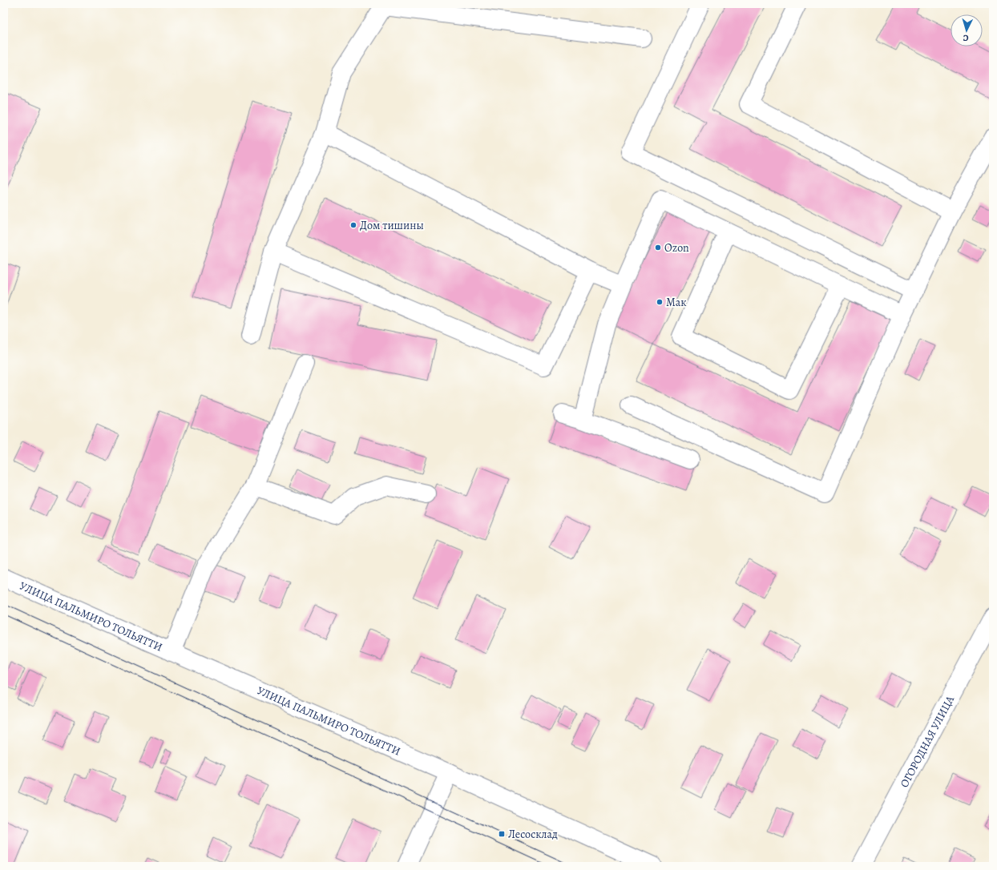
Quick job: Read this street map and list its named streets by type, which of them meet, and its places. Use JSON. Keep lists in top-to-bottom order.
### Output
{
  "streets": {
    "street": ["УЛИЦА ПАЛЬМИРО ТОЛЬЯТТИ", "ОГОРОДНАЯ УЛИЦА"]
  },
  "places": {
    "other": ["Дом тишины", "Ozon", "Мак"],
    "transit": ["Лесосклад"]
  },
  "north": "bottom"
}
